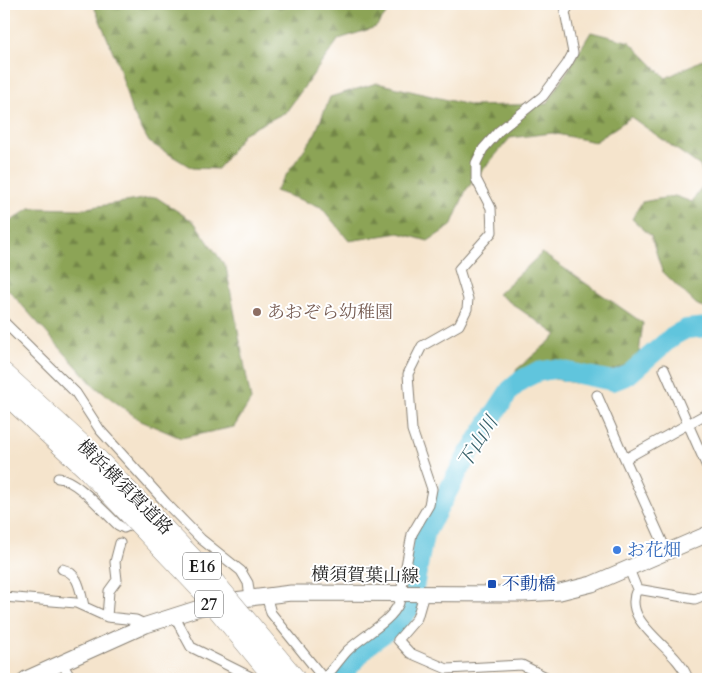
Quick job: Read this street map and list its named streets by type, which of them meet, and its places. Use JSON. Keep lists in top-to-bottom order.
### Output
{
  "streets": {
    "highway": ["横浜横須賀道路", "E16"],
    "main road": ["横須賀葉山線", "27"]
  },
  "water": ["下山川"],
  "places": {
    "other": ["あおぞら幼稚園", "お花畑"],
    "transit": ["不動橋"]
  }
}
